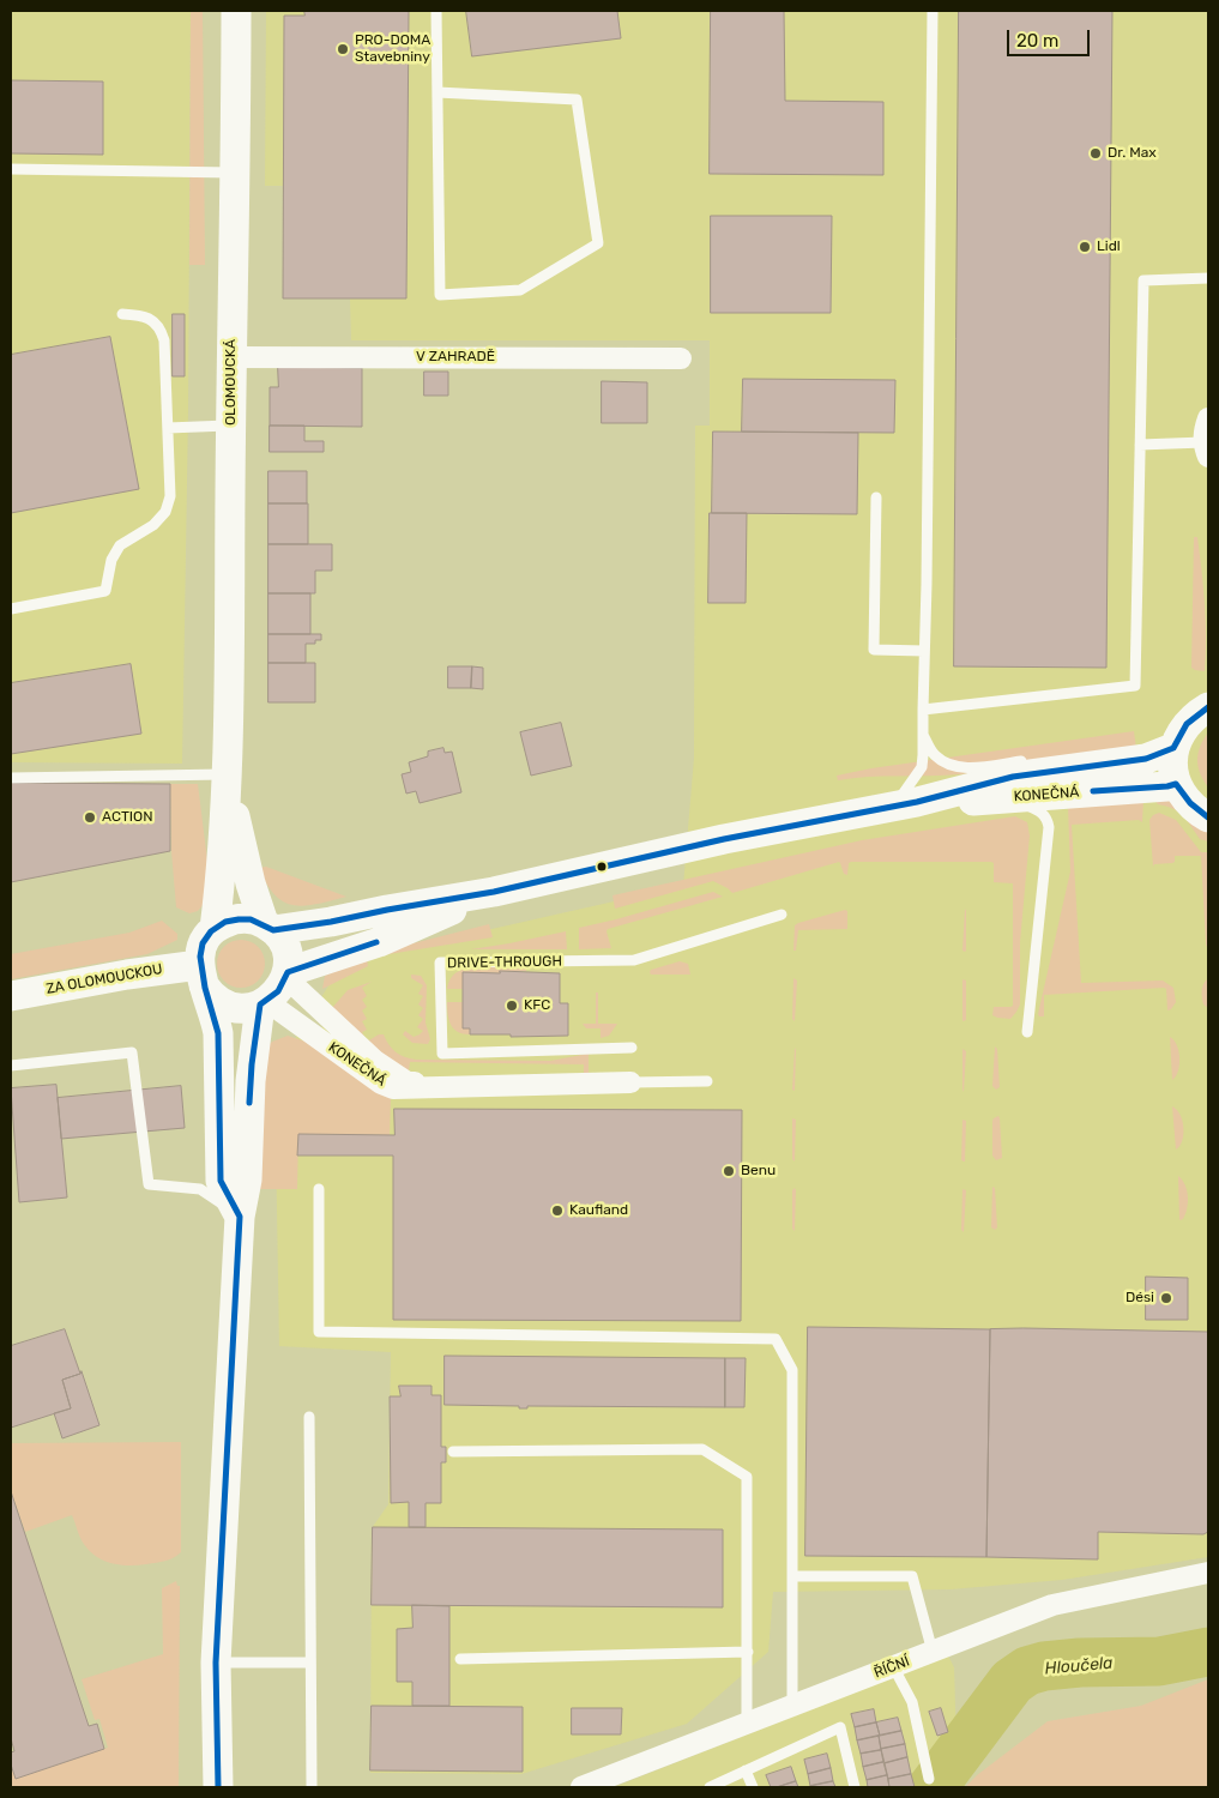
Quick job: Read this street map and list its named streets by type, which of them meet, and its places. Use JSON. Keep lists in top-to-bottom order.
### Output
{
  "streets": {
    "street": [
      "V ZAHRADĚ",
      "OLOMOUCKÁ",
      "KONEČNÁ",
      "ZA OLOMOUCKOU",
      "ŘÍČNÍ"
    ],
    "lane": ["DRIVE-THROUGH"]
  },
  "crossings": [
    ["V ZAHRADĚ", "OLOMOUCKÁ"],
    ["OLOMOUCKÁ", "KONEČNÁ"],
    ["OLOMOUCKÁ", "ZA OLOMOUCKOU"],
    ["KONEČNÁ", "ZA OLOMOUCKOU"]
  ],
  "water": ["Hloučela"],
  "places": [
    "PRO-DOMA Stavebniny",
    "Dr. Max",
    "Lidl",
    "ACTION",
    "KFC",
    "Benu",
    "Kaufland",
    "Dési"
  ],
  "scale_bar": "20 m"
}
